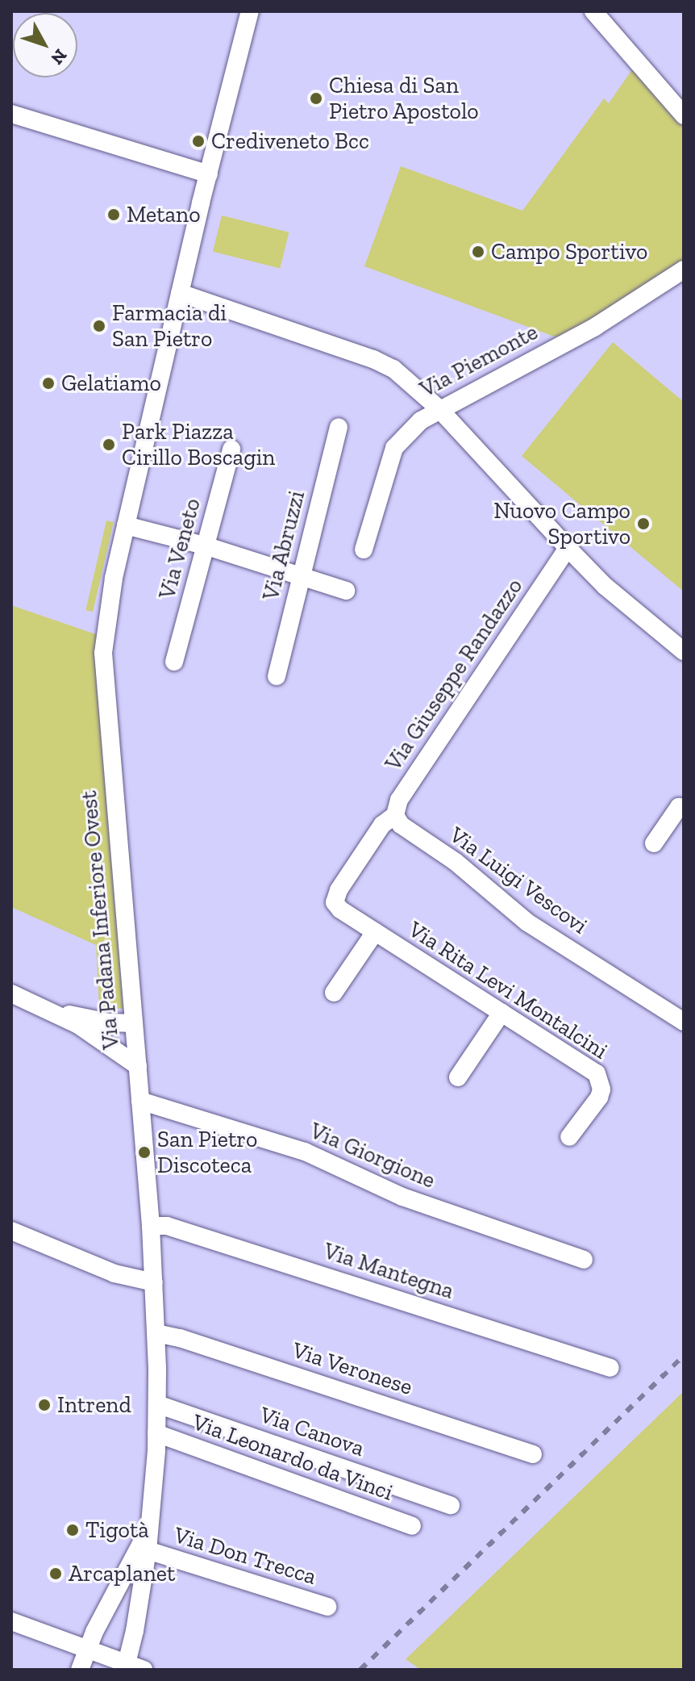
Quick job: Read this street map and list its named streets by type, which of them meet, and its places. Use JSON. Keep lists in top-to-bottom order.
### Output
{
  "streets": {
    "street": [
      "Via Piemonte",
      "Via Abruzzi",
      "Via Veneto",
      "Via Giuseppe Randazzo",
      "Via Luigi Vescovi",
      "Via Padana Inferiore Ovest",
      "Via Rita Levi Montalcini",
      "Via Giorgione",
      "Via Mantegna",
      "Via Veronese",
      "Via Canova",
      "Via Leonardo da Vinci",
      "Via Don Trecca"
    ]
  },
  "crossings": [
    ["Via Giuseppe Randazzo", "Via Luigi Vescovi"],
    ["Via Giuseppe Randazzo", "Via Rita Levi Montalcini"],
    ["Via Padana Inferiore Ovest", "Via Giorgione"],
    ["Via Padana Inferiore Ovest", "Via Mantegna"],
    ["Via Padana Inferiore Ovest", "Via Veronese"],
    ["Via Padana Inferiore Ovest", "Via Canova"],
    ["Via Padana Inferiore Ovest", "Via Leonardo da Vinci"],
    ["Via Padana Inferiore Ovest", "Via Don Trecca"]
  ],
  "places": [
    "Chiesa di San Pietro Apostolo",
    "Crediveneto Bcc",
    "Metano",
    "Campo Sportivo",
    "Farmacia di San Pietro",
    "Gelatiamo",
    "Park Piazza Cirillo Boscagin",
    "Nuovo Campo Sportivo",
    "San Pietro Discoteca",
    "Intrend",
    "Tigotà",
    "Arcaplanet"
  ],
  "north": "bottom right"
}
